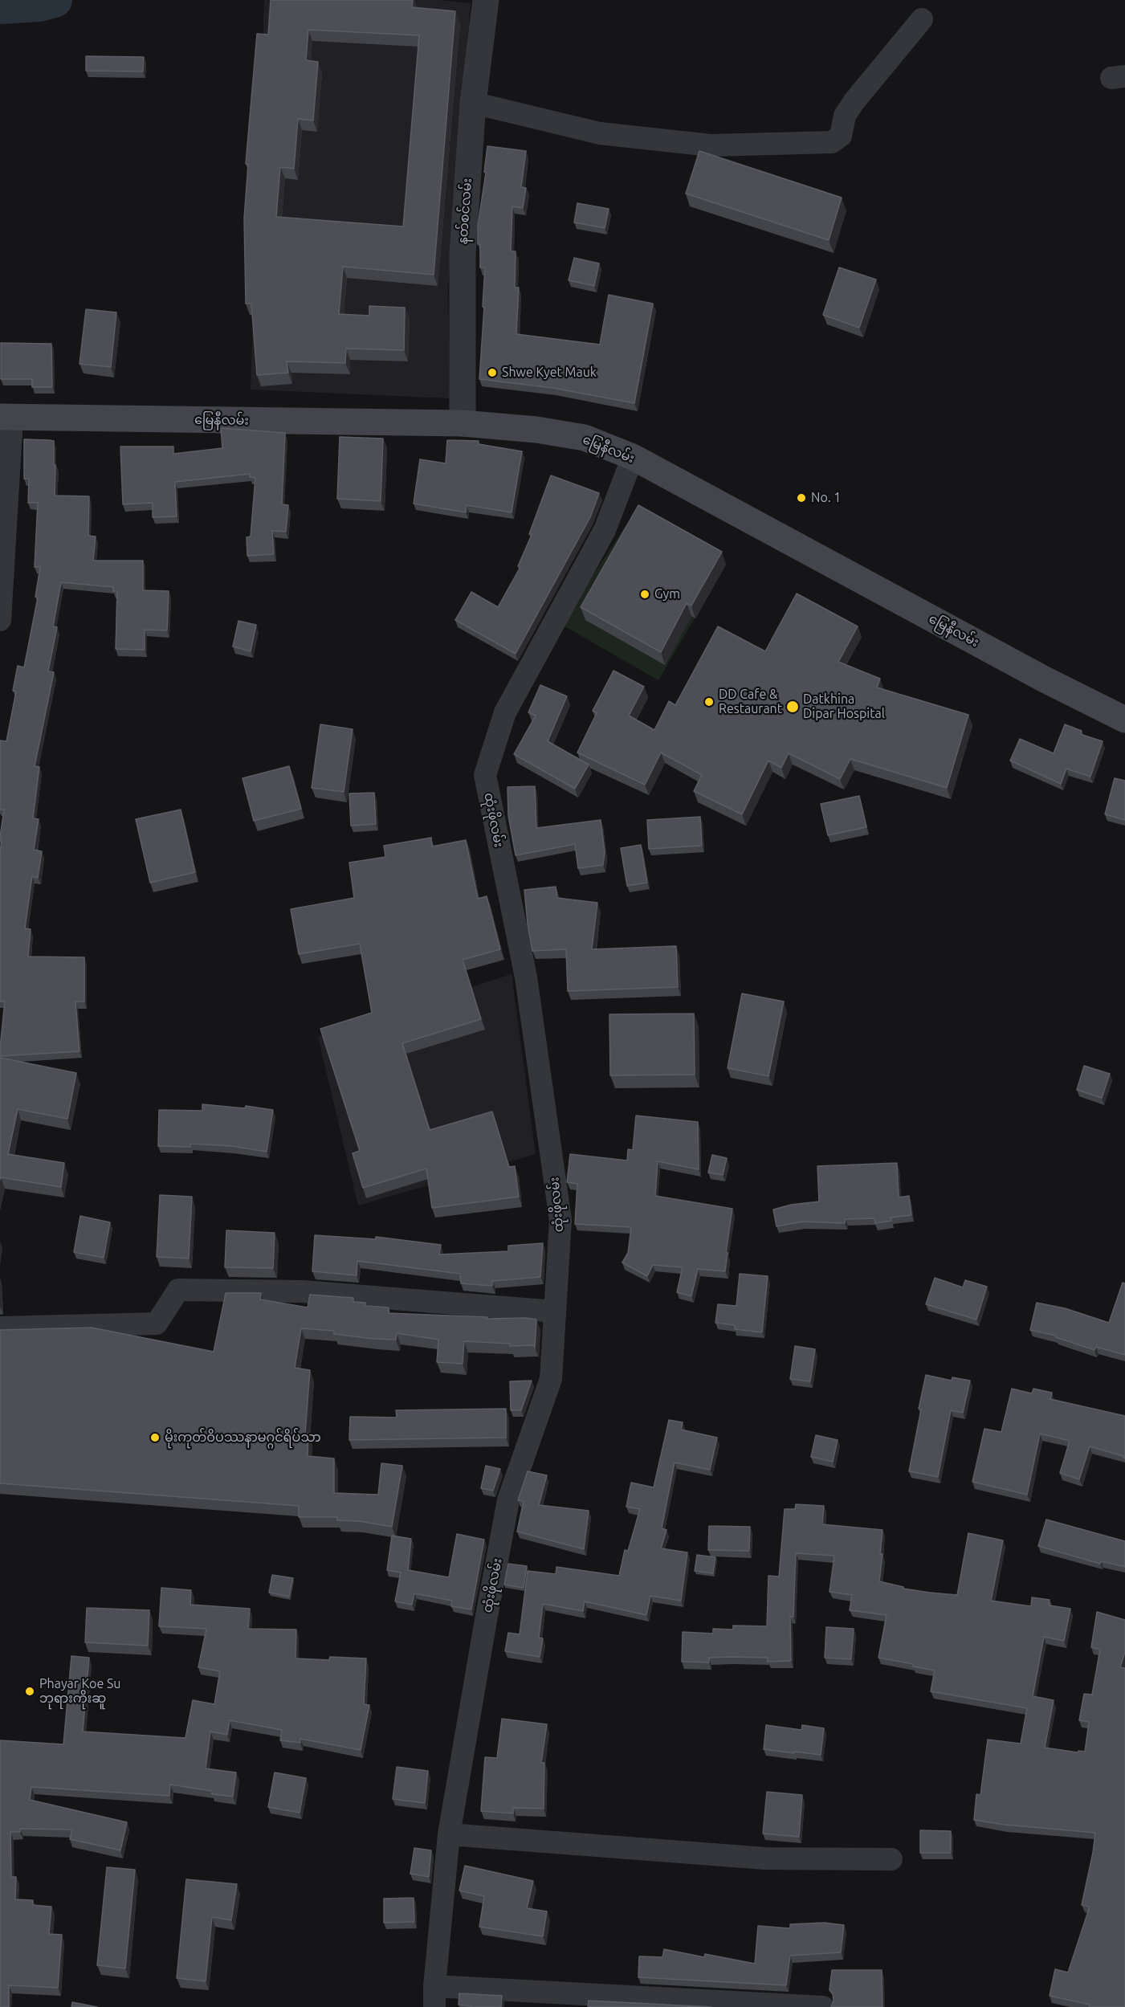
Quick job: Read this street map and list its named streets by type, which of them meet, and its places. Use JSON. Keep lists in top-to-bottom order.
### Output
{
  "streets": {
    "main road": ["မြေနီလမ်း"],
    "street": ["နတ်စင်လမ်း", "ထုံးဖိုလမ်း"]
  },
  "crossings": [
    ["နတ်စင်လမ်း", "မြေနီလမ်း"],
    ["မြေနီလမ်း", "ထုံးဖိုလမ်း"]
  ],
  "places": [
    "Shwe Kyet Mauk",
    "No. 1",
    "Gym",
    "DD Cafe & Restaurant",
    "Datkhina Dipar Hospital",
    "မိုးကုတ်ဝိပဿနာမဂ္ဂင်ရိပ်သာ",
    "Phayar Koe Su ဘုရားကိုးဆူ"
  ]
}
